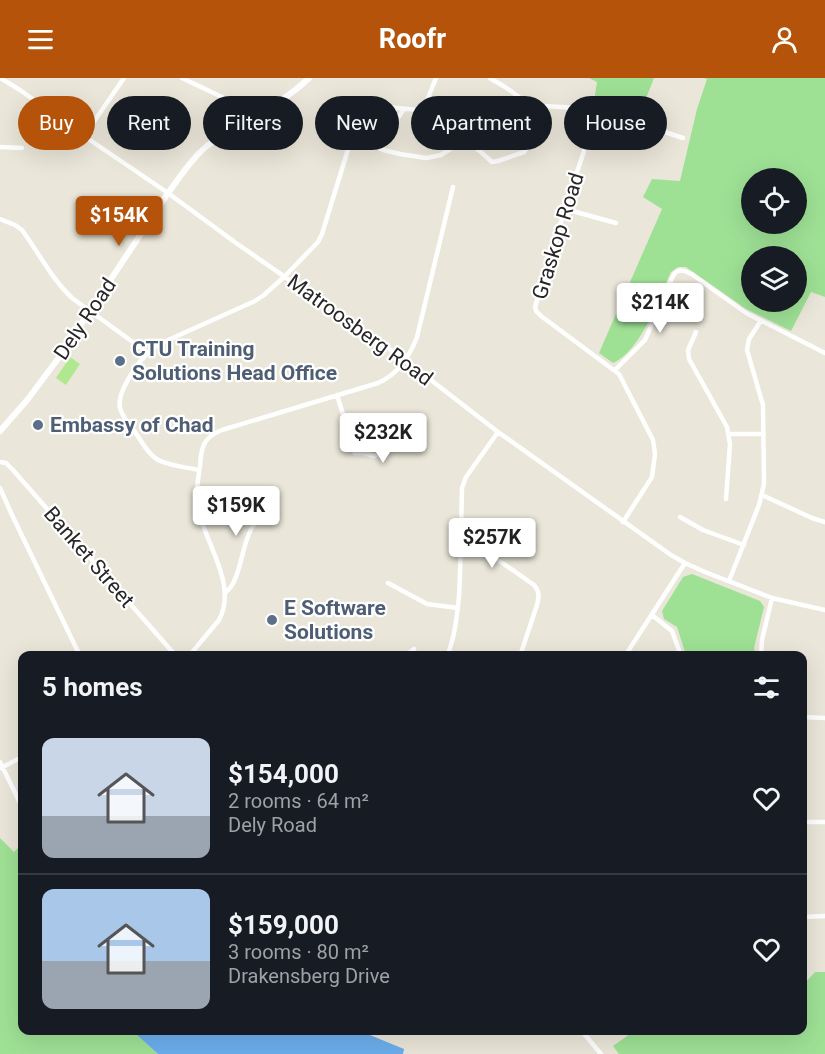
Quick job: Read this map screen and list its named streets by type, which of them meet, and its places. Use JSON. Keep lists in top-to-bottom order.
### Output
{
  "streets": {
    "street": [
      "Graskop Road",
      "Dely Road",
      "Matroosberg Road",
      "Banket Street"
    ]
  },
  "crossings": [
    ["Graskop Road", "Matroosberg Road"],
    ["Dely Road", "Matroosberg Road"]
  ],
  "places": ["CTU Training Solutions Head Office", "Embassy of Chad", "E Software Solutions"],
  "page": {
    "header": "Roofr",
    "chip": [
      "Buy",
      "Rent",
      "Filters",
      "New",
      "Apartment",
      "House"
    ],
    "price": [
      "$154K",
      "$214K",
      "$232K",
      "$159K",
      "$257K"
    ],
    "heading": "5 homes",
    "list": [
      {
        "name": "$154,000",
        "note": "2 rooms · 64 m² · Dely Road"
      },
      {
        "name": "$159,000",
        "note": "3 rooms · 80 m² · Drakensberg Drive"
      }
    ]
  }
}
